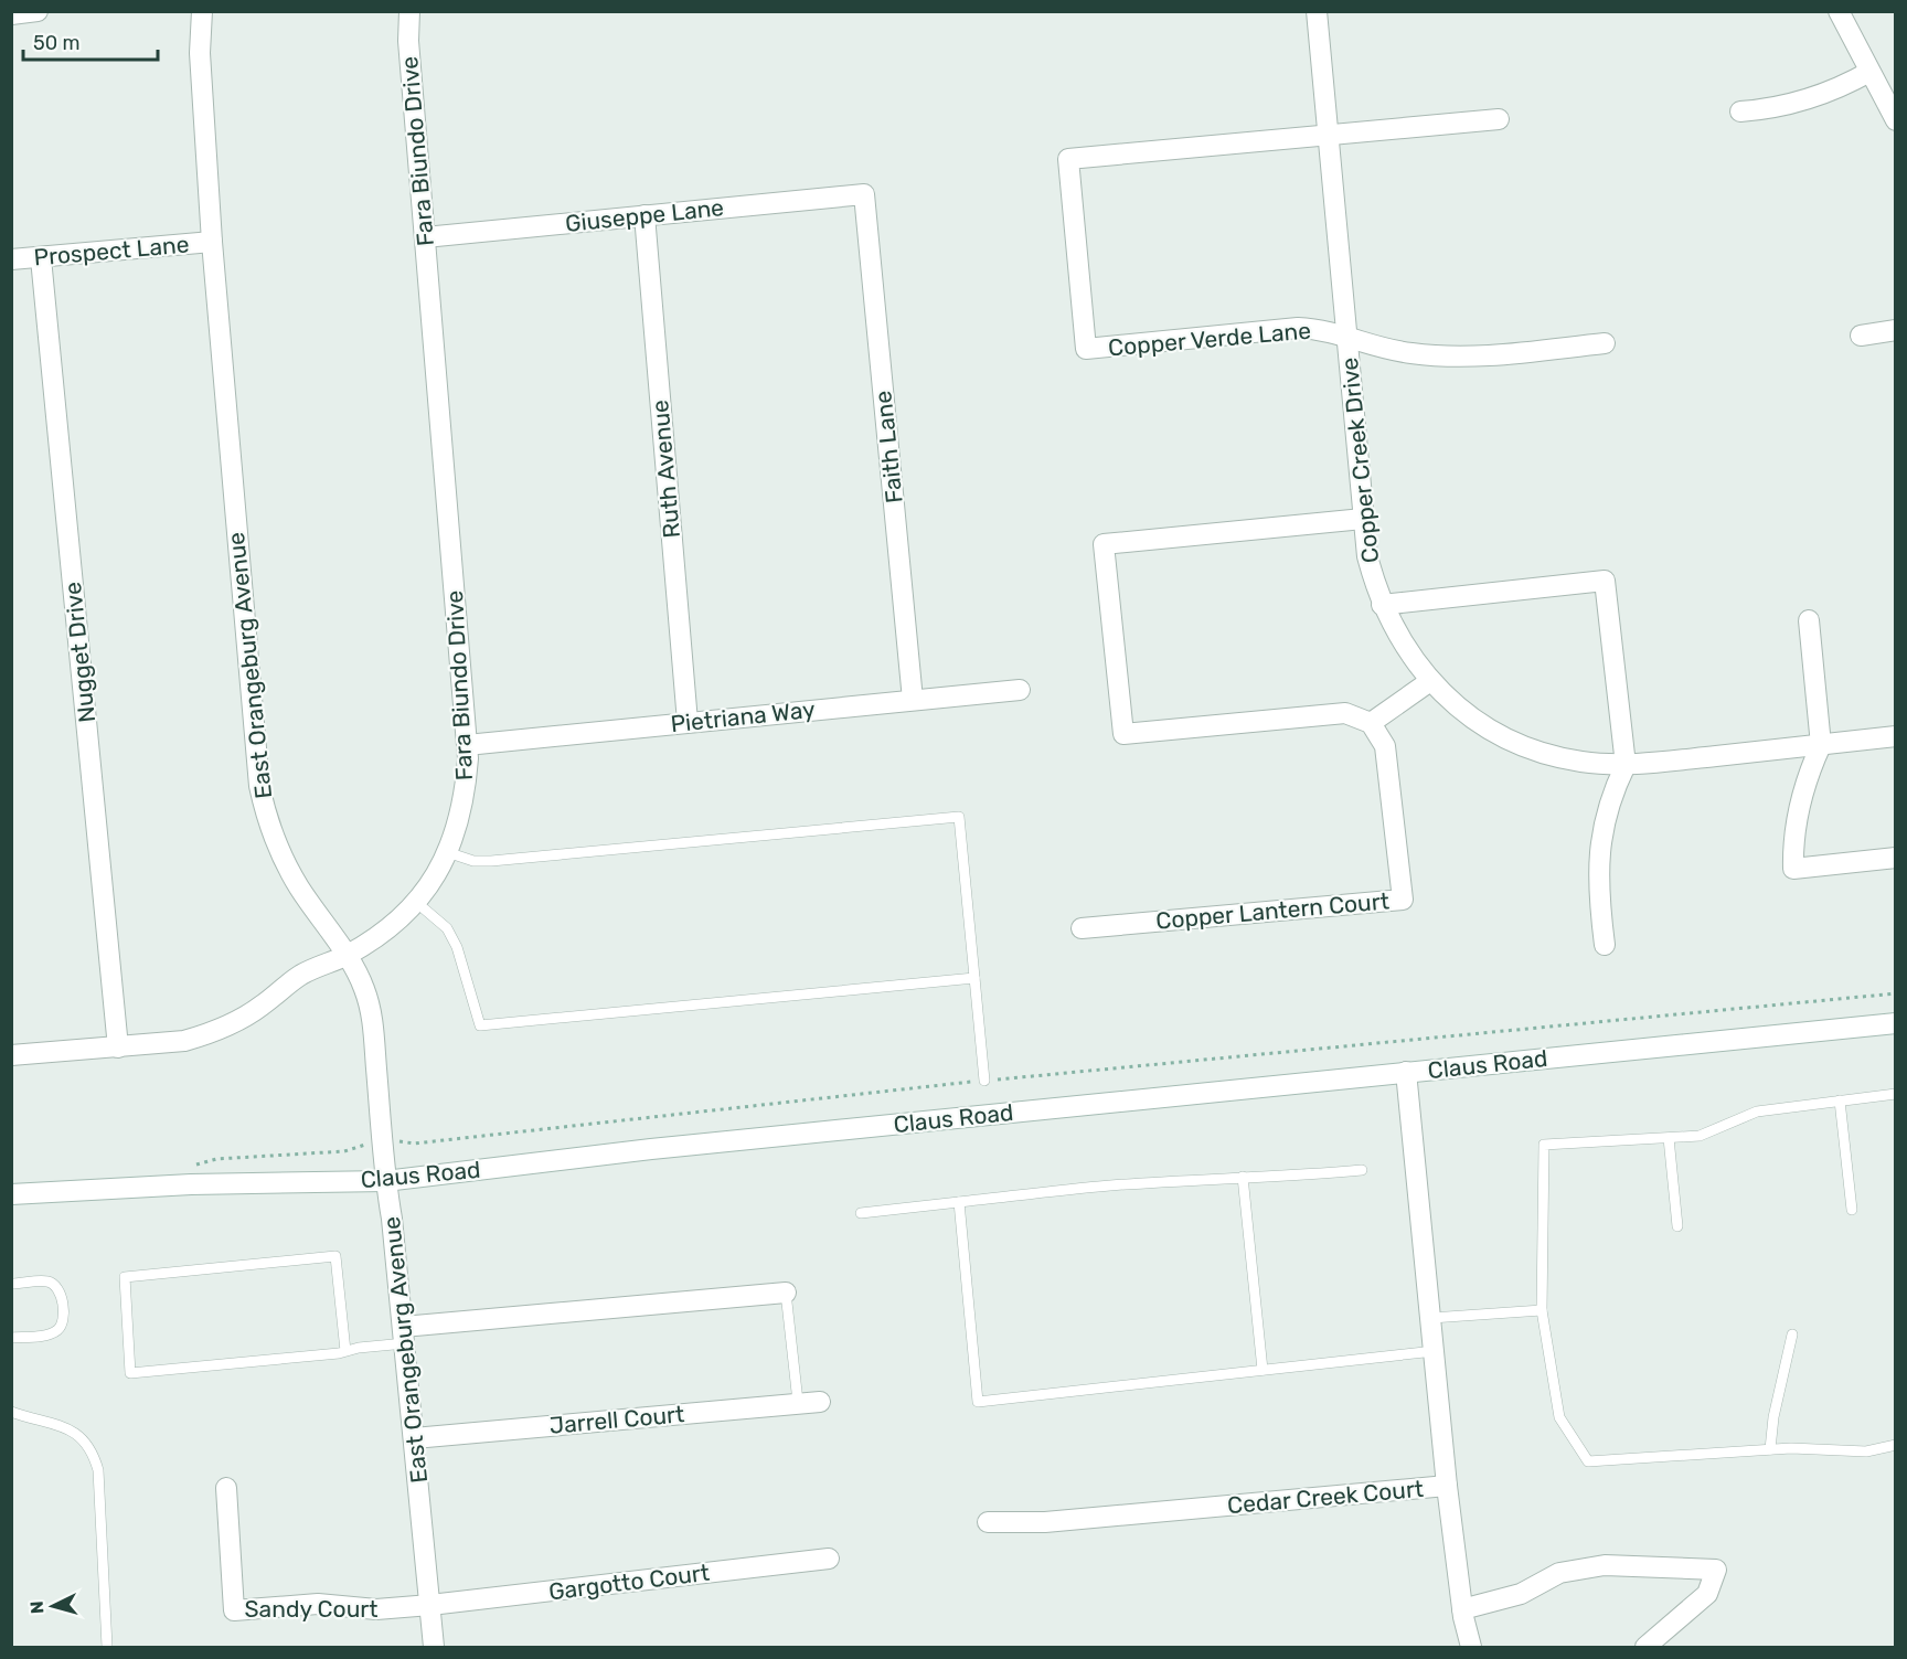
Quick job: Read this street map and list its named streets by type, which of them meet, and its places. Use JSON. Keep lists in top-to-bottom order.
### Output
{
  "streets": {
    "street": [
      "Fara Biundo Drive",
      "Giuseppe Lane",
      "Prospect Lane",
      "Copper Verde Lane",
      "Faith Lane",
      "Copper Creek Drive",
      "Ruth Avenue",
      "Nugget Drive",
      "East Orangeburg Avenue",
      "Pietriana Way",
      "Copper Lantern Court",
      "Claus Road",
      "Jarrell Court",
      "Cedar Creek Court",
      "Gargotto Court",
      "Sandy Court"
    ]
  },
  "crossings": [
    ["Fara Biundo Drive", "Giuseppe Lane"],
    ["Fara Biundo Drive", "Nugget Drive"],
    ["Fara Biundo Drive", "East Orangeburg Avenue"],
    ["Fara Biundo Drive", "Pietriana Way"],
    ["Giuseppe Lane", "Faith Lane"],
    ["Giuseppe Lane", "Ruth Avenue"],
    ["Prospect Lane", "Nugget Drive"],
    ["Prospect Lane", "East Orangeburg Avenue"],
    ["Copper Verde Lane", "Copper Creek Drive"],
    ["Faith Lane", "Pietriana Way"],
    ["Ruth Avenue", "Pietriana Way"],
    ["East Orangeburg Avenue", "Claus Road"],
    ["East Orangeburg Avenue", "Jarrell Court"],
    ["East Orangeburg Avenue", "Gargotto Court"],
    ["East Orangeburg Avenue", "Sandy Court"],
    ["Claus Road", "Cedar Creek Court"],
    ["Gargotto Court", "Sandy Court"]
  ],
  "scale_bar": "50 m",
  "north": "left"
}
